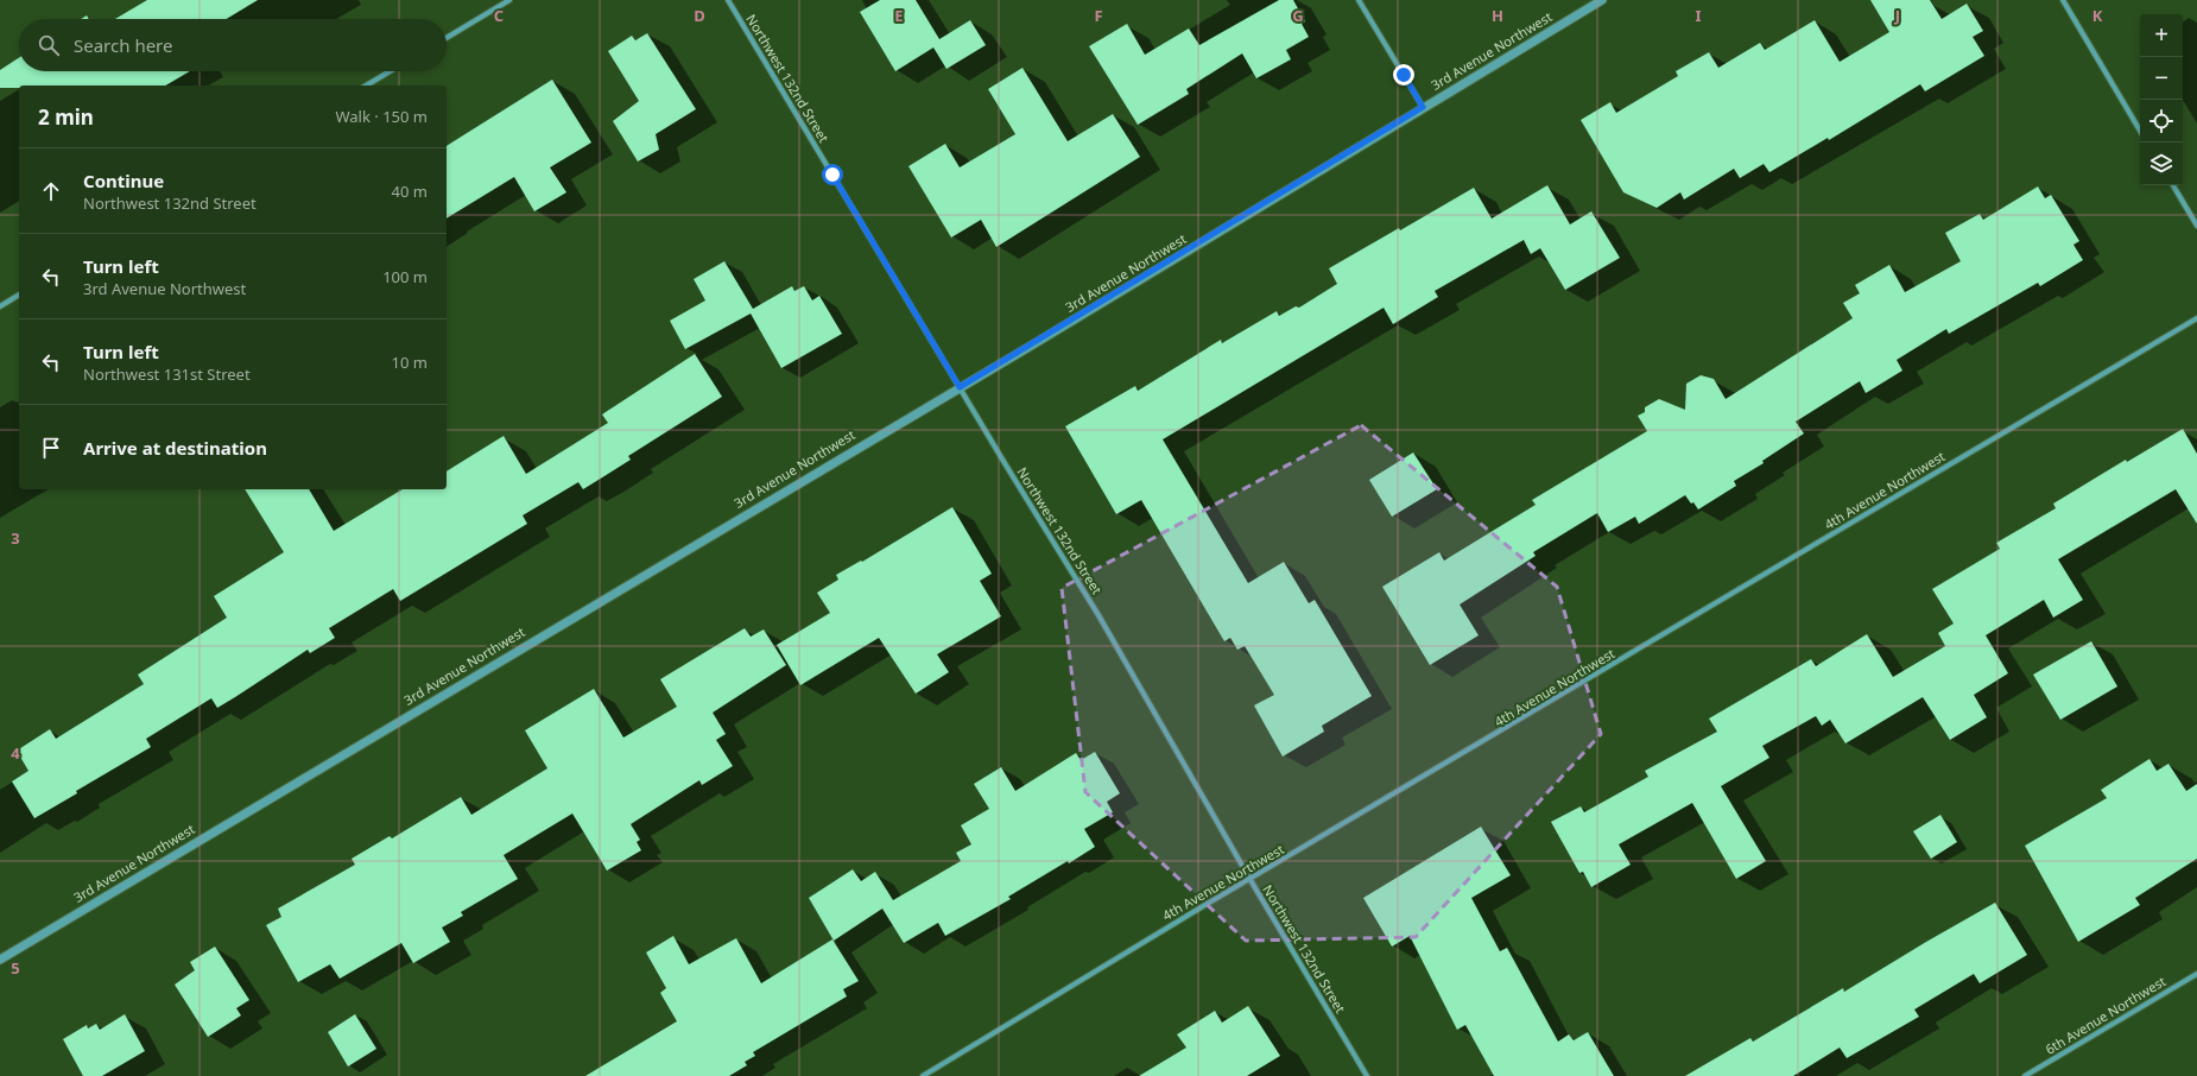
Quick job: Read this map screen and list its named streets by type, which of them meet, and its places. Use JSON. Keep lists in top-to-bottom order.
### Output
{
  "streets": {
    "street": [
      "3rd Avenue Northwest",
      "Northwest 132nd Street",
      "4th Avenue Northwest",
      "6th Avenue Northwest"
    ]
  },
  "crossings": [
    ["3rd Avenue Northwest", "Northwest 132nd Street"],
    ["Northwest 132nd Street", "4th Avenue Northwest"]
  ],
  "page": {
    "map_buttons": ["+", "−"],
    "search": "Search here",
    "heading": ["2 min", "Walk · 150 m"],
    "list": [
      ["Continue", "Northwest 132nd Street", "40 m"],
      ["Turn left", "3rd Avenue Northwest", "100 m"],
      ["Turn left", "Northwest 131st Street", "10 m"],
      "Arrive at destination"
    ]
  },
  "grid": {
    "columns": [
      "C",
      "D",
      "E",
      "F",
      "G",
      "H",
      "I",
      "J",
      "K"
    ],
    "rows": ["3", "4", "5"]
  }
}
